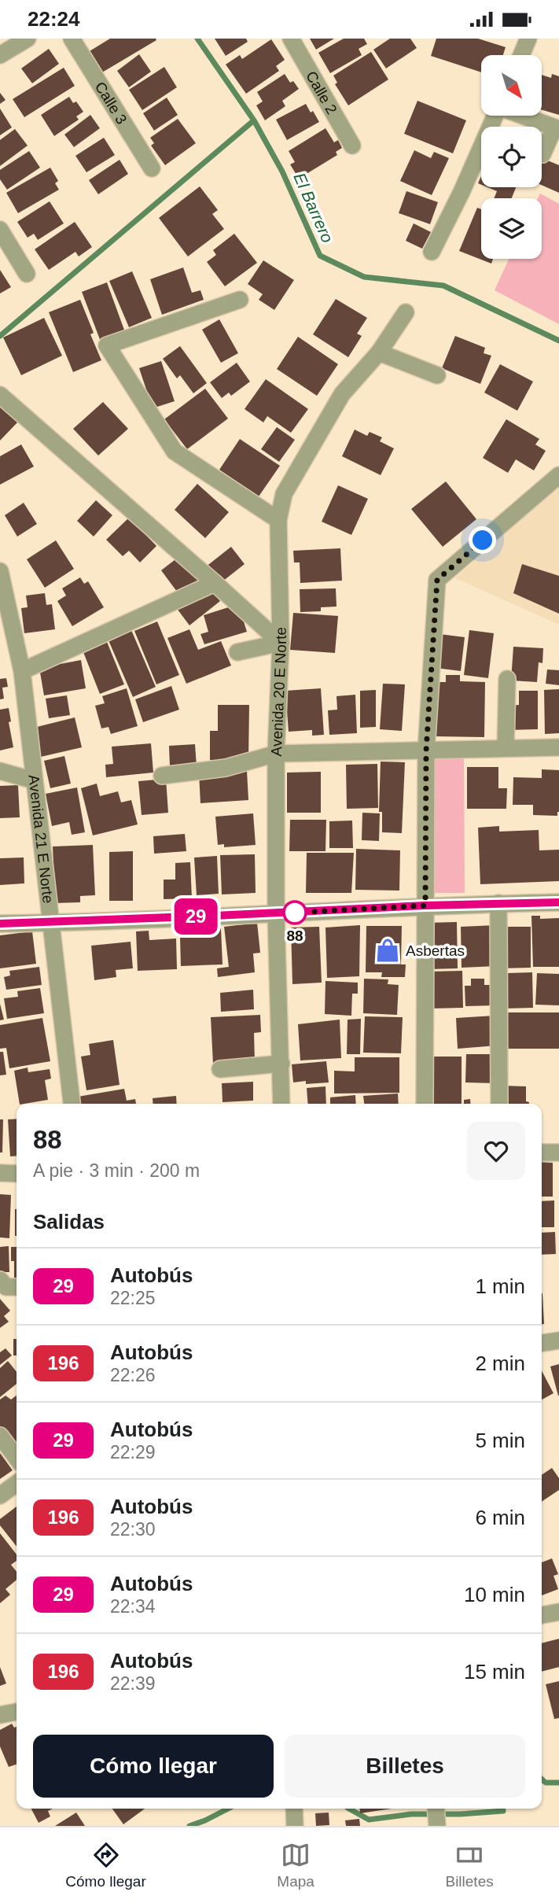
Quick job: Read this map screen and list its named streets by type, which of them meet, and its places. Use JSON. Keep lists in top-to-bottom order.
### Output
{
  "streets": {
    "street": [
      "Calle 2",
      "Calle 3",
      "Avenida 20 E Norte",
      "Avenida 21 E Norte"
    ]
  },
  "water": ["El Barrero"],
  "places": {
    "other": ["88"],
    "shop": ["Asbertas"]
  },
  "lines": ["bus line 29"],
  "north": "bottom right",
  "page": {
    "status": "22:24",
    "on_map": "29",
    "heading": [
      ["88", "A pie · 3 min · 200 m"],
      "Salidas"
    ],
    "list": [
      {
        "mark": "29",
        "name": "Autobús",
        "note": "22:25",
        "value": "1 min"
      },
      {
        "mark": "196",
        "name": "Autobús",
        "note": "22:26",
        "value": "2 min"
      },
      {
        "mark": "29",
        "name": "Autobús",
        "note": "22:29",
        "value": "5 min"
      },
      {
        "mark": "196",
        "name": "Autobús",
        "note": "22:30",
        "value": "6 min"
      },
      {
        "mark": "29",
        "name": "Autobús",
        "note": "22:34",
        "value": "10 min"
      },
      {
        "mark": "196",
        "name": "Autobús",
        "note": "22:39",
        "value": "15 min"
      }
    ],
    "buttons": ["Cómo llegar", "Billetes"],
    "tabs": ["Cómo llegar", "Mapa", "Billetes"]
  }
}
